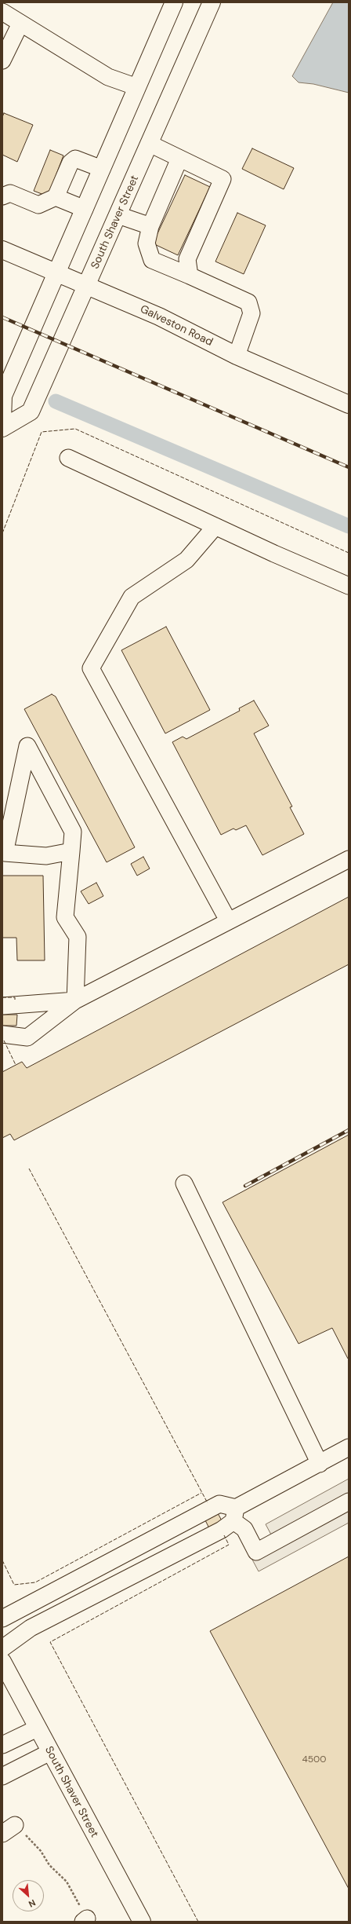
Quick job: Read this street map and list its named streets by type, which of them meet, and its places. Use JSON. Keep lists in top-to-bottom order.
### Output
{
  "streets": {
    "main road": ["South Shaver Street", "Galveston Road"]
  },
  "crossings": [
    ["South Shaver Street", "Galveston Road"]
  ],
  "house_numbers": ["4500"],
  "north": "bottom right"
}
